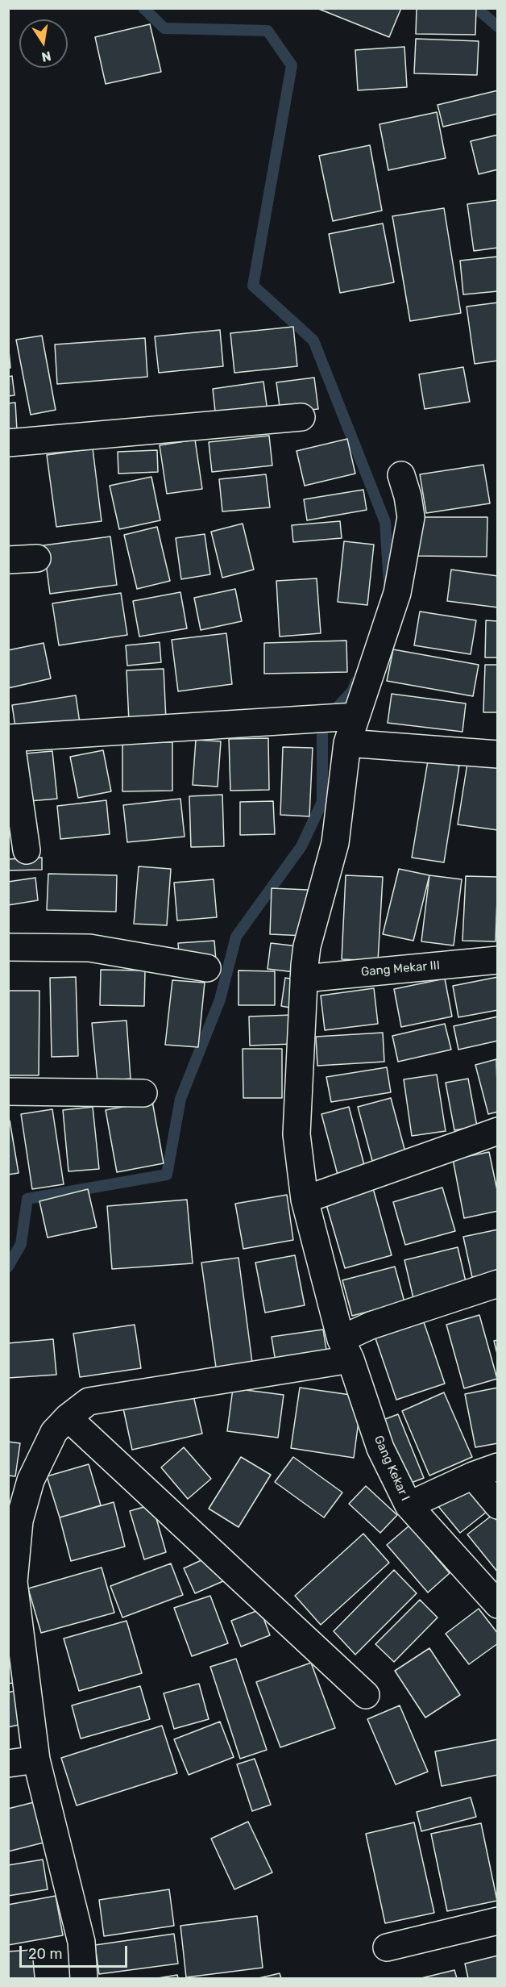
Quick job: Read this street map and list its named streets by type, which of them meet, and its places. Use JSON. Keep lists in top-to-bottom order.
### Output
{
  "streets": {
    "street": ["Gang Mekar III", "Gang Kekar I"]
  },
  "crossings": [
    ["Gang Mekar III", "Gang Kekar I"]
  ],
  "scale_bar": "20 m",
  "north": "bottom"
}
